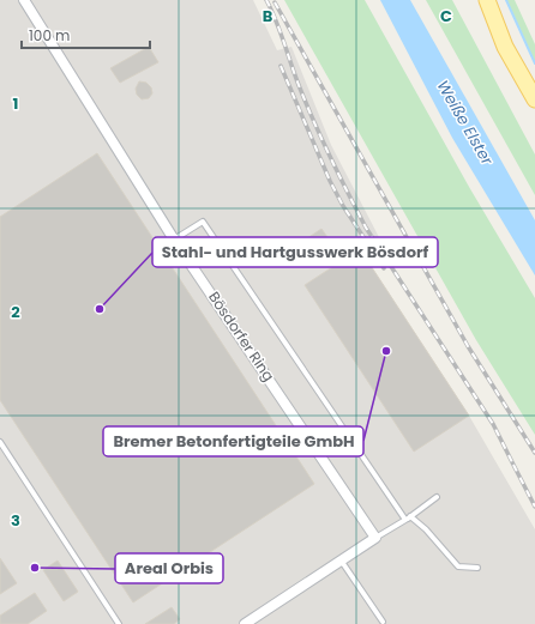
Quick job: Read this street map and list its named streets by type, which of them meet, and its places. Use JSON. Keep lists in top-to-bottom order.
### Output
{
  "streets": {
    "street": ["Bösdorfer Ring"]
  },
  "water": ["Weiße Elster"],
  "places": ["Stahl- und Hartgusswerk Bösdorf", "Bremer Betonfertigteile GmbH", "Areal Orbis"],
  "scale_bar": "100 m",
  "grid": {
    "columns": ["B", "C"],
    "rows": ["1", "2", "3"]
  }
}
